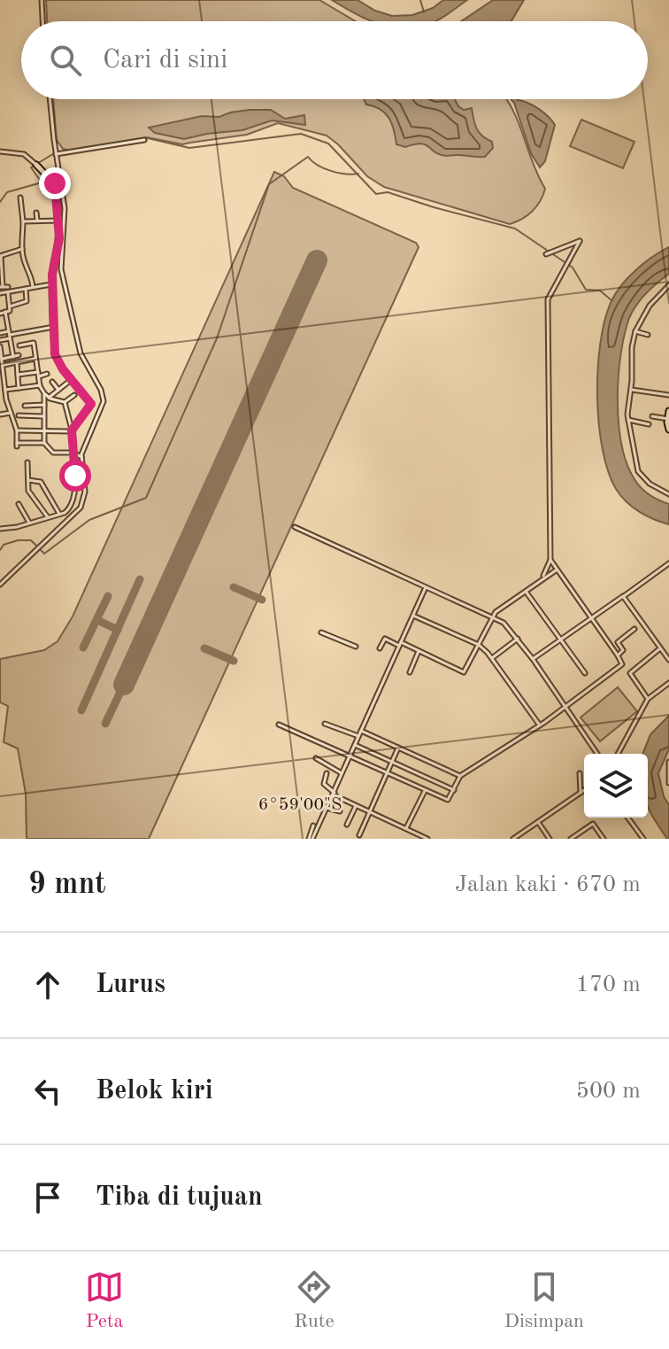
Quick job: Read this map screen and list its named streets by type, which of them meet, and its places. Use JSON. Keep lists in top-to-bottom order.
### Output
{
  "page": {
    "search": "Cari di sini",
    "heading": ["9 mnt", "Jalan kaki · 670 m"],
    "list": [
      ["Lurus", "170 m"],
      ["Belok kiri", "500 m"],
      "Tiba di tujuan"
    ],
    "nav": ["Peta", "Rute", "Disimpan"]
  },
  "coordinates": ["6°59'00\"S"]
}
